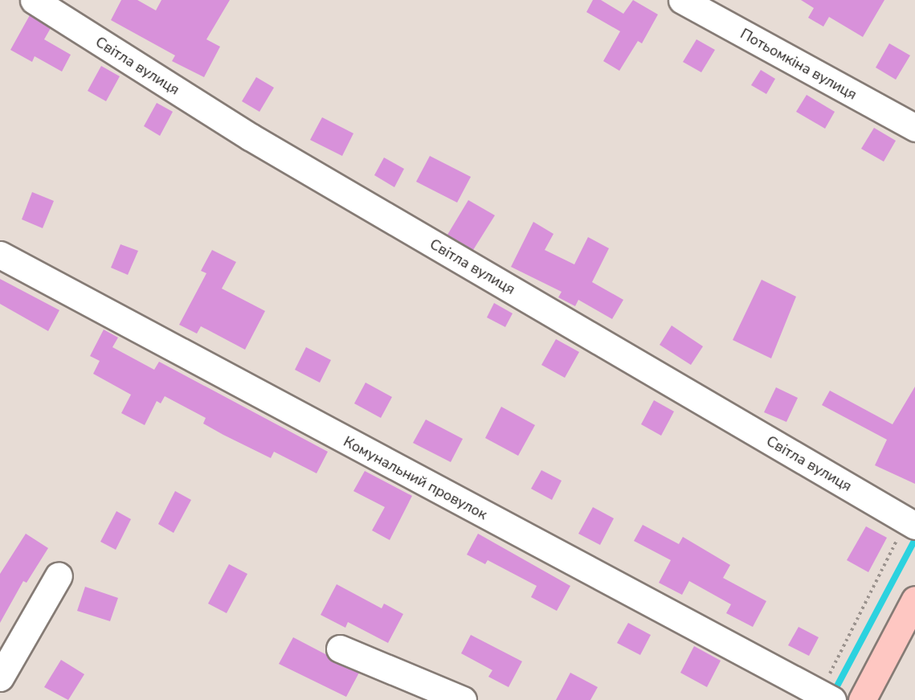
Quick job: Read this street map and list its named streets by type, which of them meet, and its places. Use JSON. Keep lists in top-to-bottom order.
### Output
{
  "streets": {
    "street": ["Потьомкіна вулиця", "Світла вулиця", "Комунальний провулок"]
  }
}
